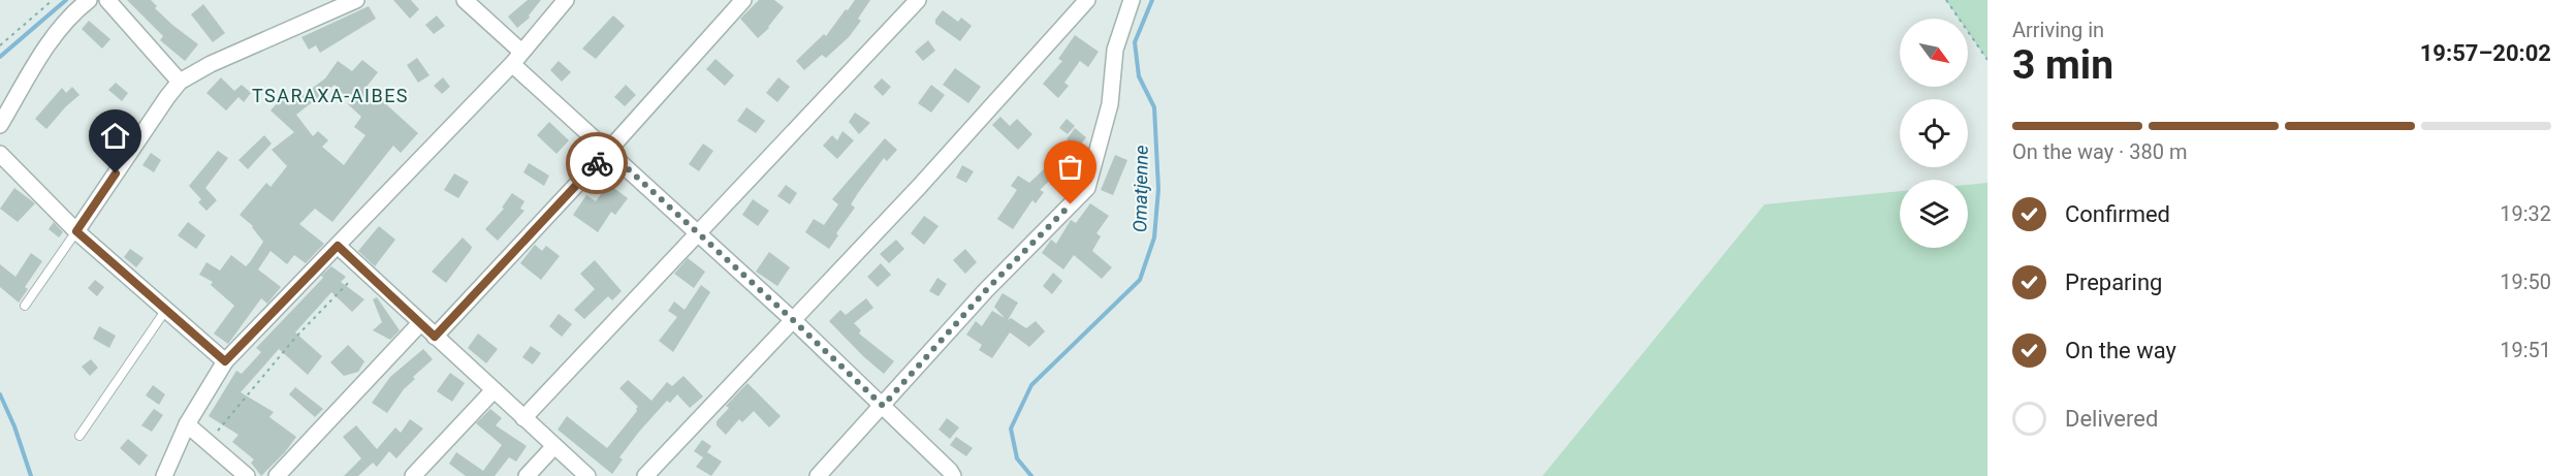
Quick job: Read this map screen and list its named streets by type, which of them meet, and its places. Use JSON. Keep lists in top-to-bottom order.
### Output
{
  "districts": ["TSARAXA-AIBES"],
  "water": ["Omatjenne"],
  "north": "bottom right",
  "page": {
    "heading": ["3 min", "Arriving in", "19:57–20:02"],
    "bar": "On the way · 380 m",
    "list": [
      ["Confirmed", "19:32"],
      ["Preparing", "19:50"],
      ["On the way", "19:51"],
      "Delivered"
    ]
  }
}
